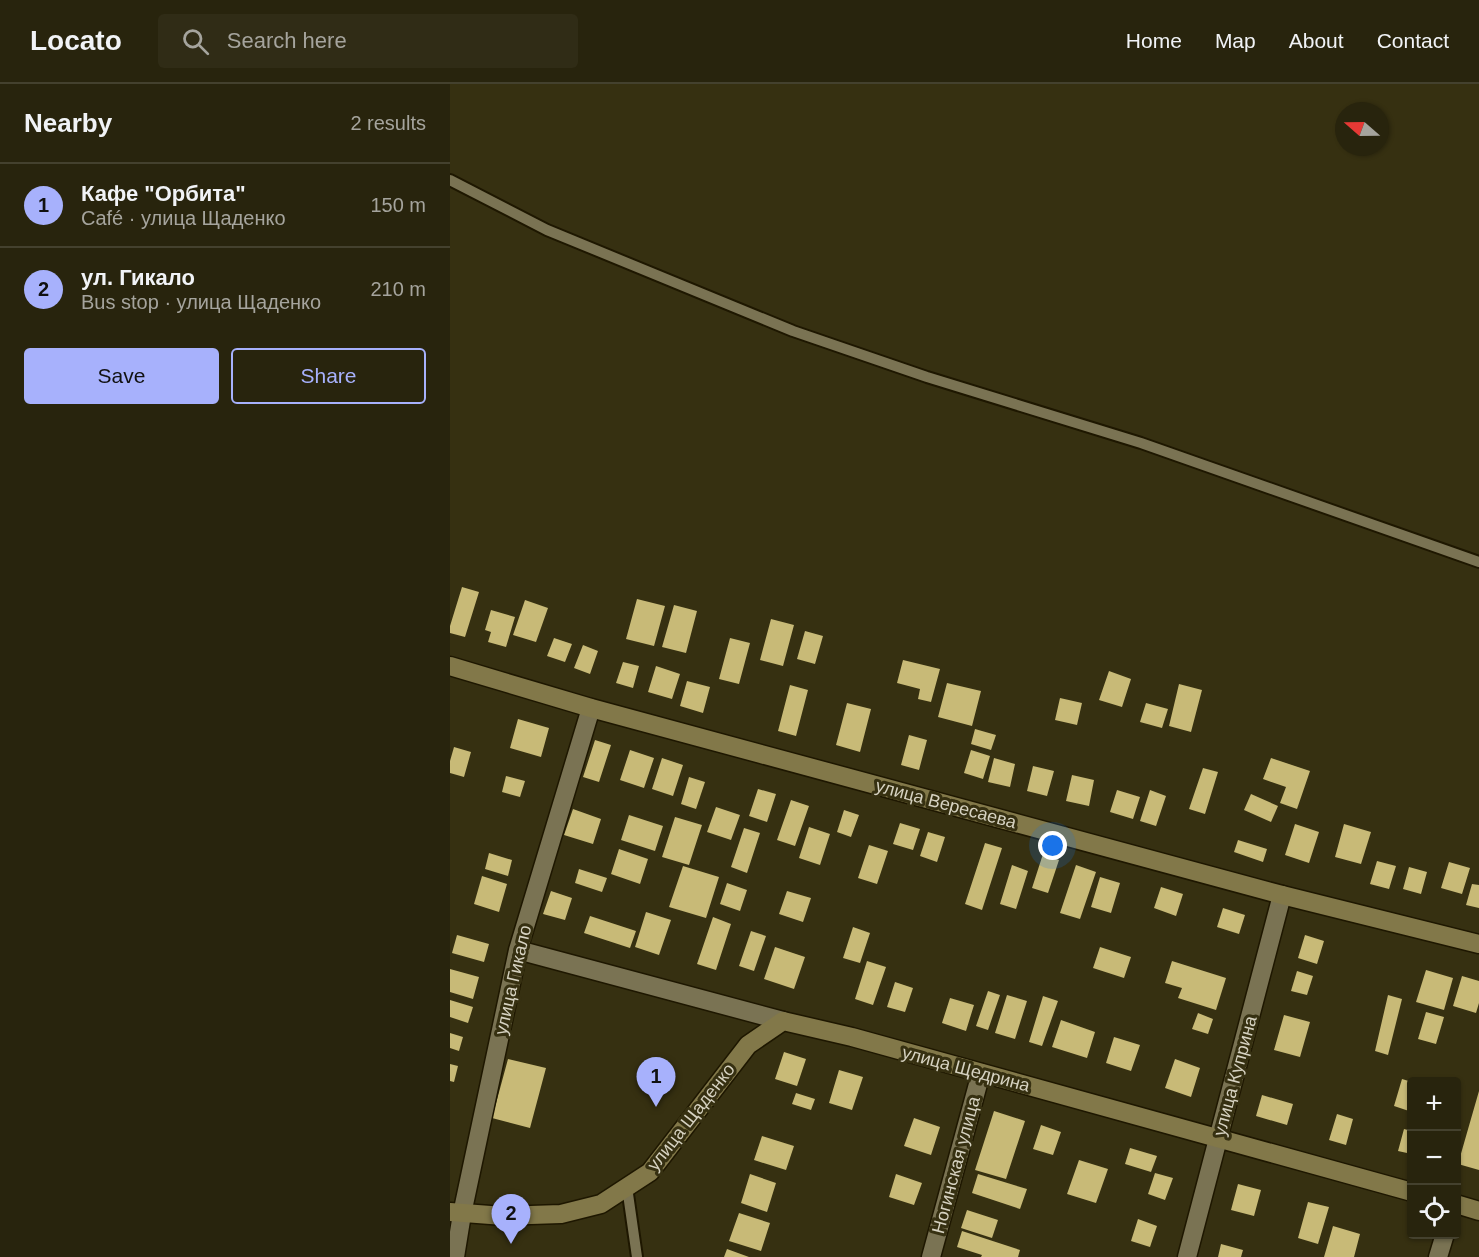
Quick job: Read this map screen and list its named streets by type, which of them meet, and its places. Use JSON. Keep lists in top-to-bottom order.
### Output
{
  "streets": {
    "main road": ["улица Вересаева", "улица Щедрина", "улица Щаденко"],
    "street": ["улица Гикало", "улица Куприна", "Ногинская улица"]
  },
  "crossings": [
    ["улица Вересаева", "улица Гикало"],
    ["улица Вересаева", "улица Куприна"],
    ["улица Гикало", "улица Щедрина"],
    ["улица Гикало", "улица Щаденко"],
    ["улица Щедрина", "улица Куприна"],
    ["улица Щедрина", "улица Щаденко"],
    ["улица Щедрина", "Ногинская улица"]
  ],
  "north": "left",
  "page": {
    "header": "Locato",
    "search": "Search here",
    "nav": [
      "Home",
      "Map",
      "About",
      "Contact"
    ],
    "heading": ["Nearby", "2 results"],
    "list": [
      {
        "mark": "1",
        "name": "Кафе \"Орбита\"",
        "note": "Café · улица Щаденко",
        "value": "150 m"
      },
      {
        "mark": "2",
        "name": "ул. Гикало",
        "note": "Bus stop · улица Щаденко",
        "value": "210 m"
      }
    ],
    "buttons": ["Save", "Share"],
    "pins": ["1", "2"],
    "map_buttons": ["+", "−"]
  }
}
